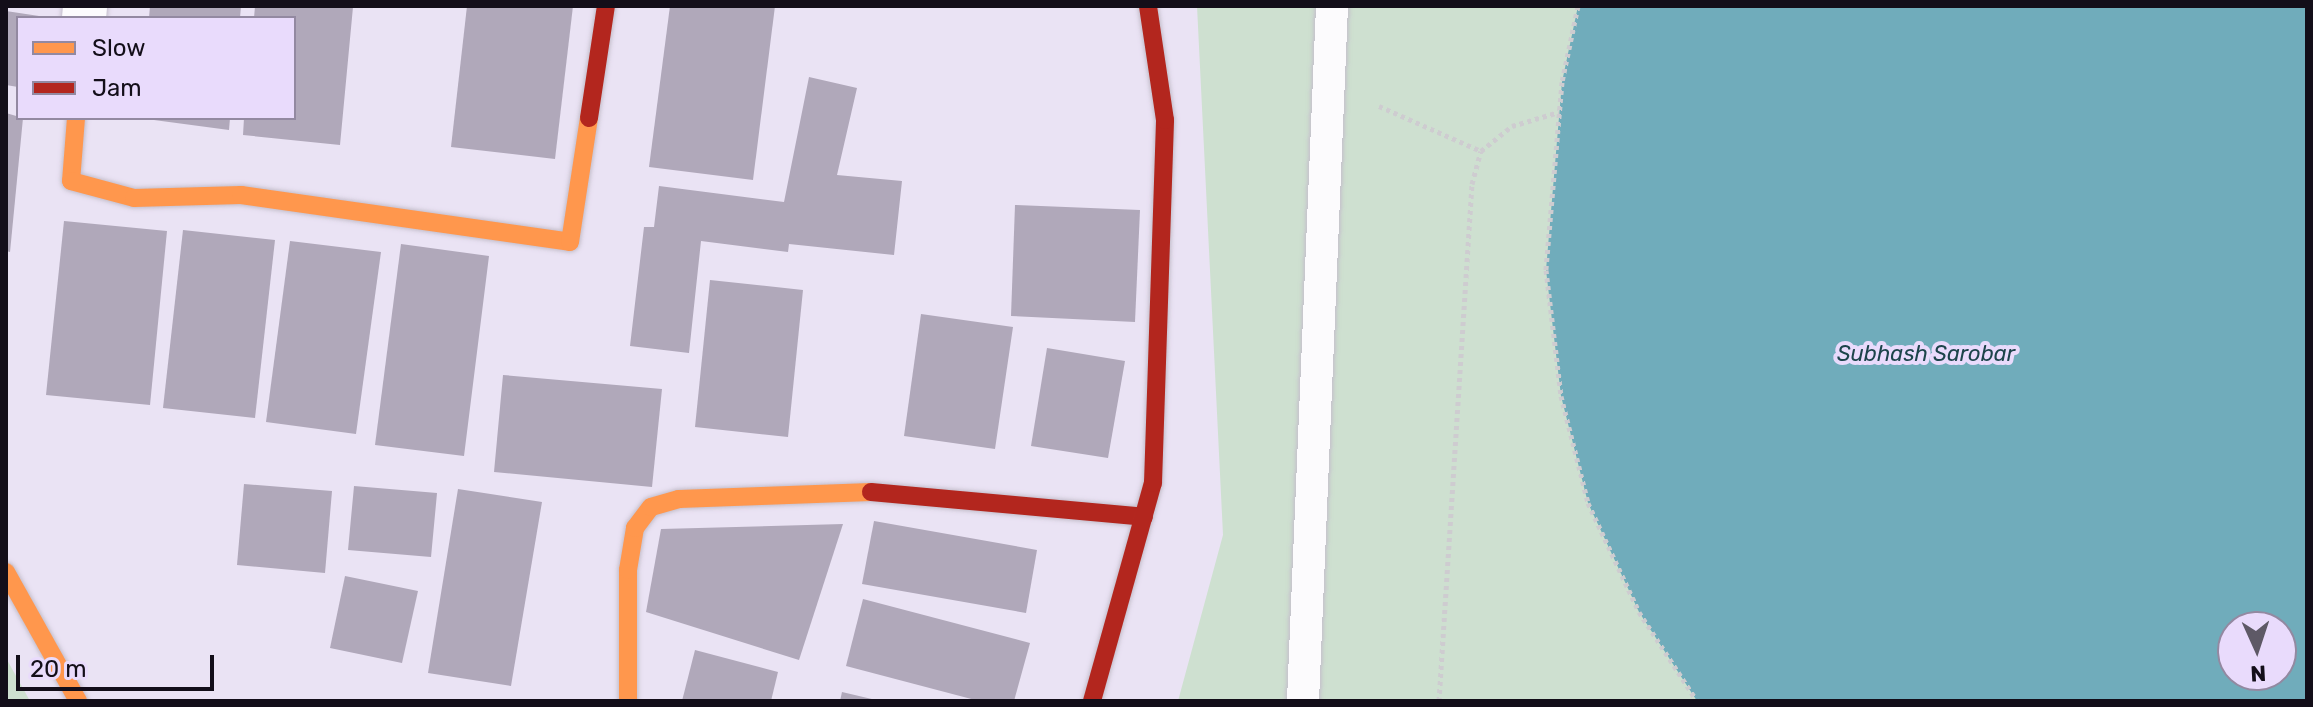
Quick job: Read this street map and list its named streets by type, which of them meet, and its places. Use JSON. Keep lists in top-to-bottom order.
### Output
{
  "water": ["Subhash Sarobar"],
  "legend": ["Slow", "Jam"],
  "scale_bar": "20 m",
  "north": "bottom"
}
